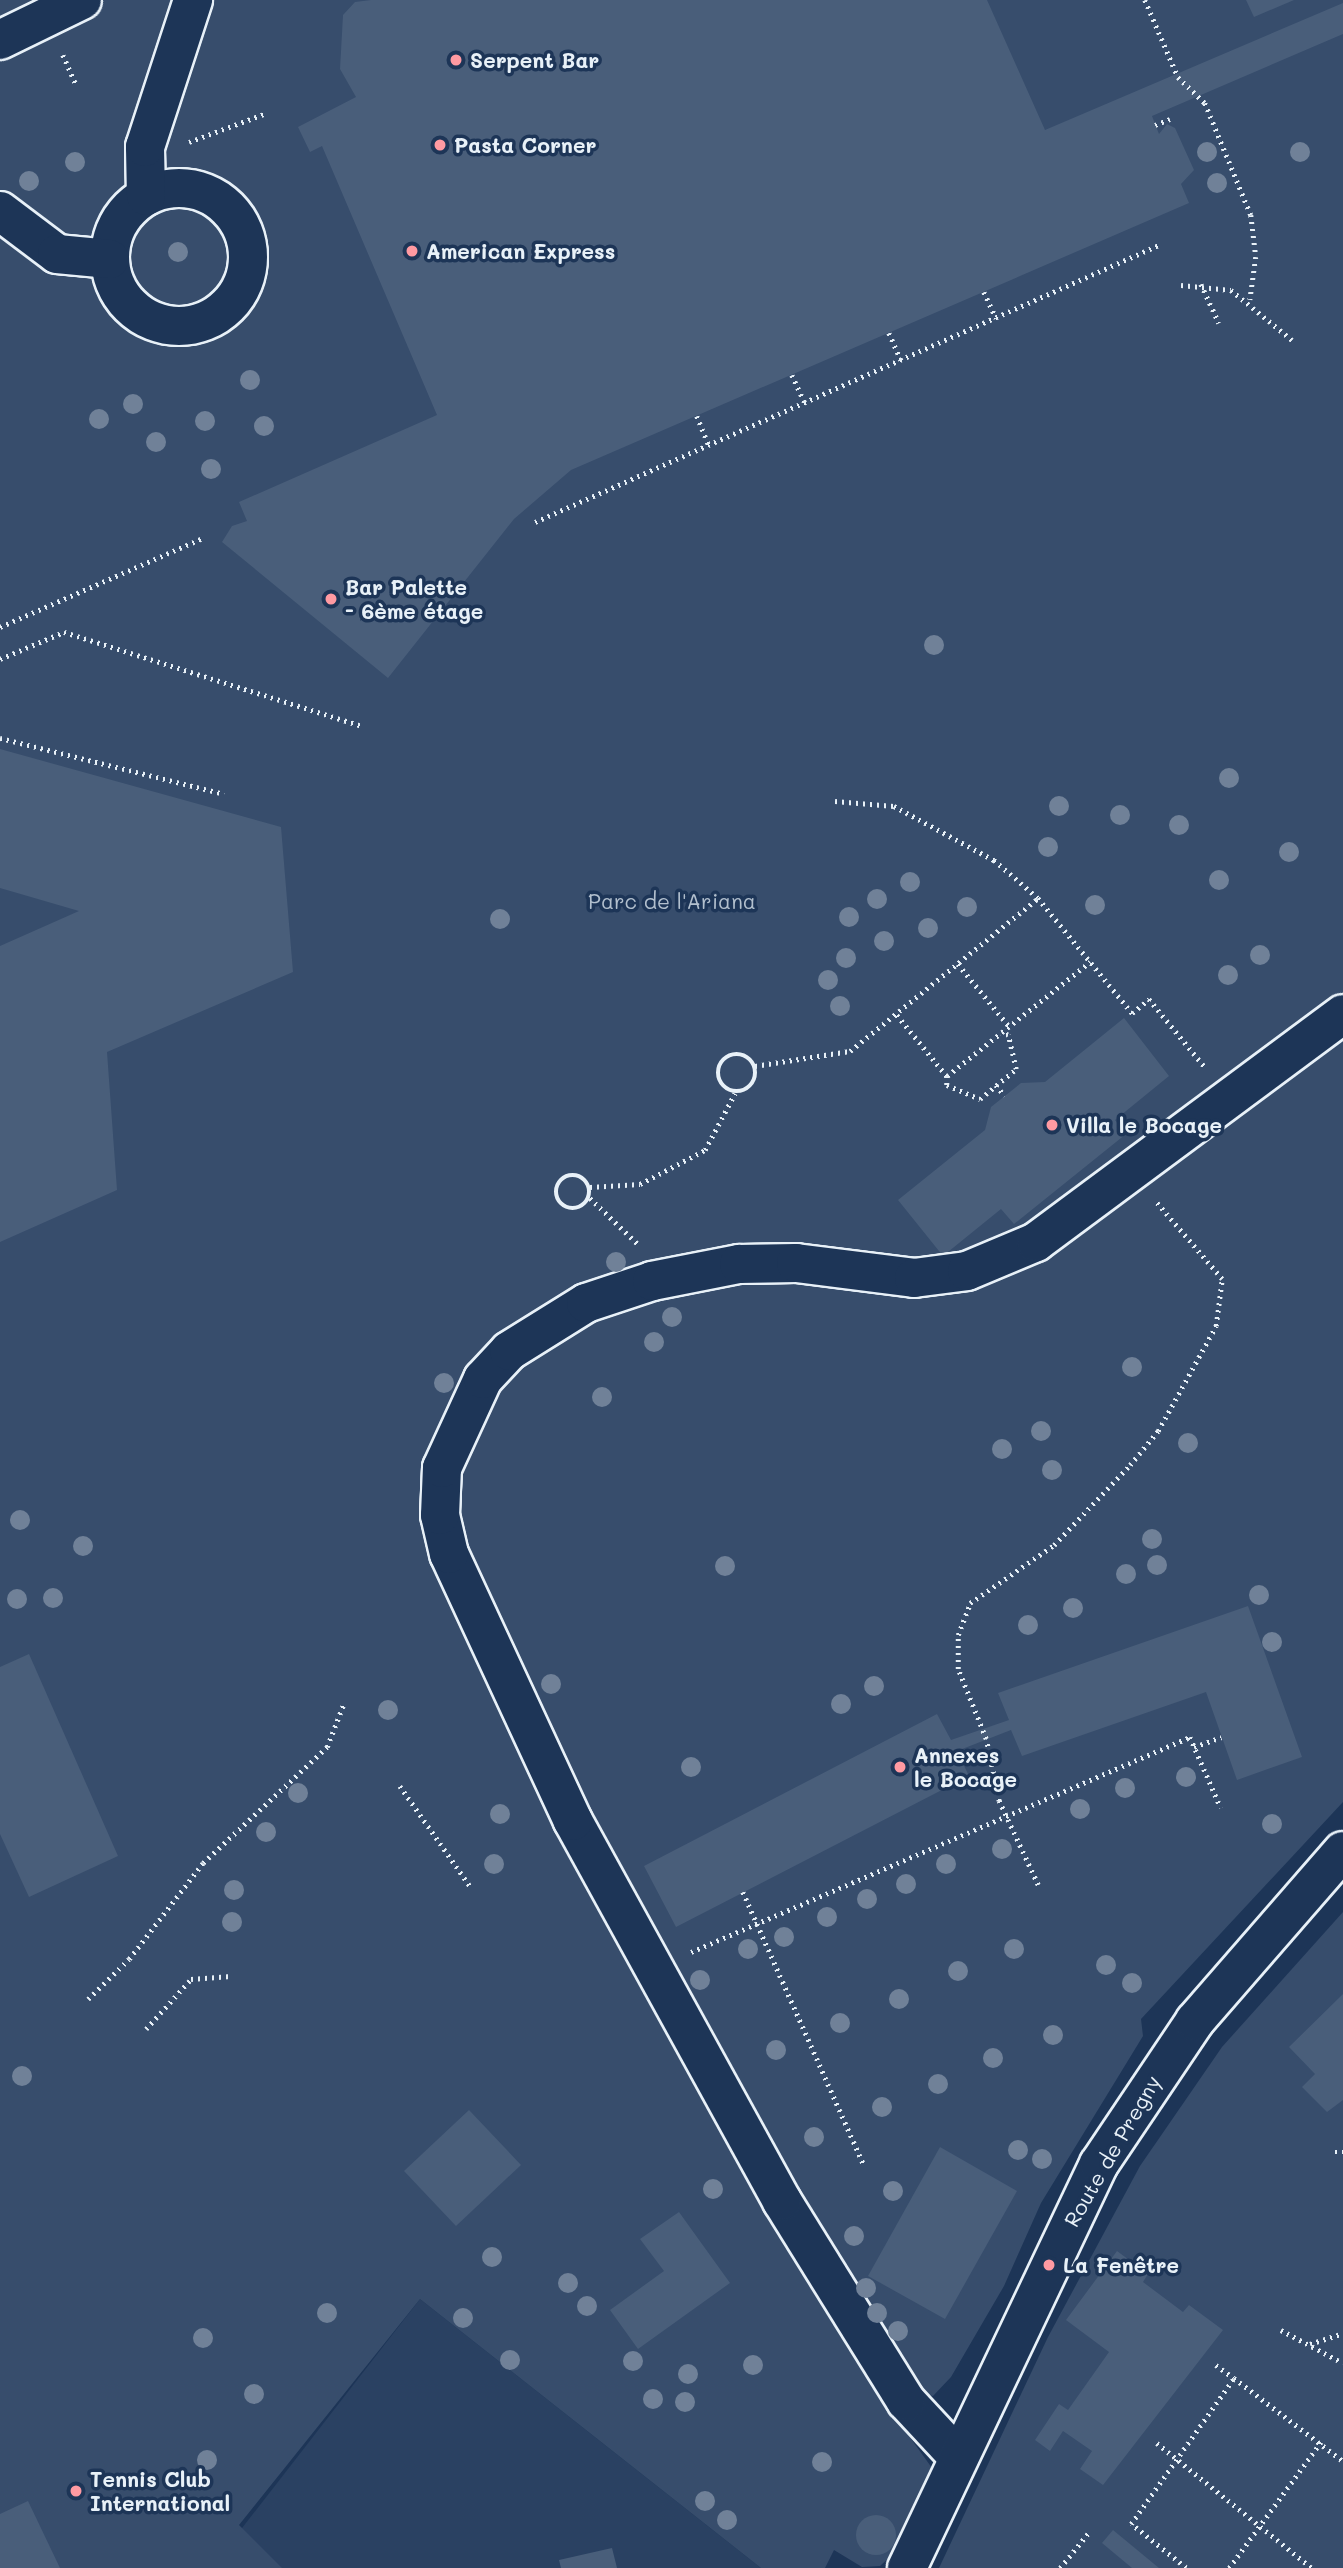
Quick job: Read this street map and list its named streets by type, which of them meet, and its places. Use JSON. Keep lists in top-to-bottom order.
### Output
{
  "streets": {
    "street": ["Route de Pregny"]
  },
  "parks": ["Parc de l'Ariana"],
  "places": [
    "Serpent Bar",
    "Pasta Corner",
    "American Express",
    "Bar Palette - 6ème étage",
    "Villa le Bocage",
    "Annexes le Bocage",
    "La Fenêtre",
    "Tennis Club International"
  ]
}
